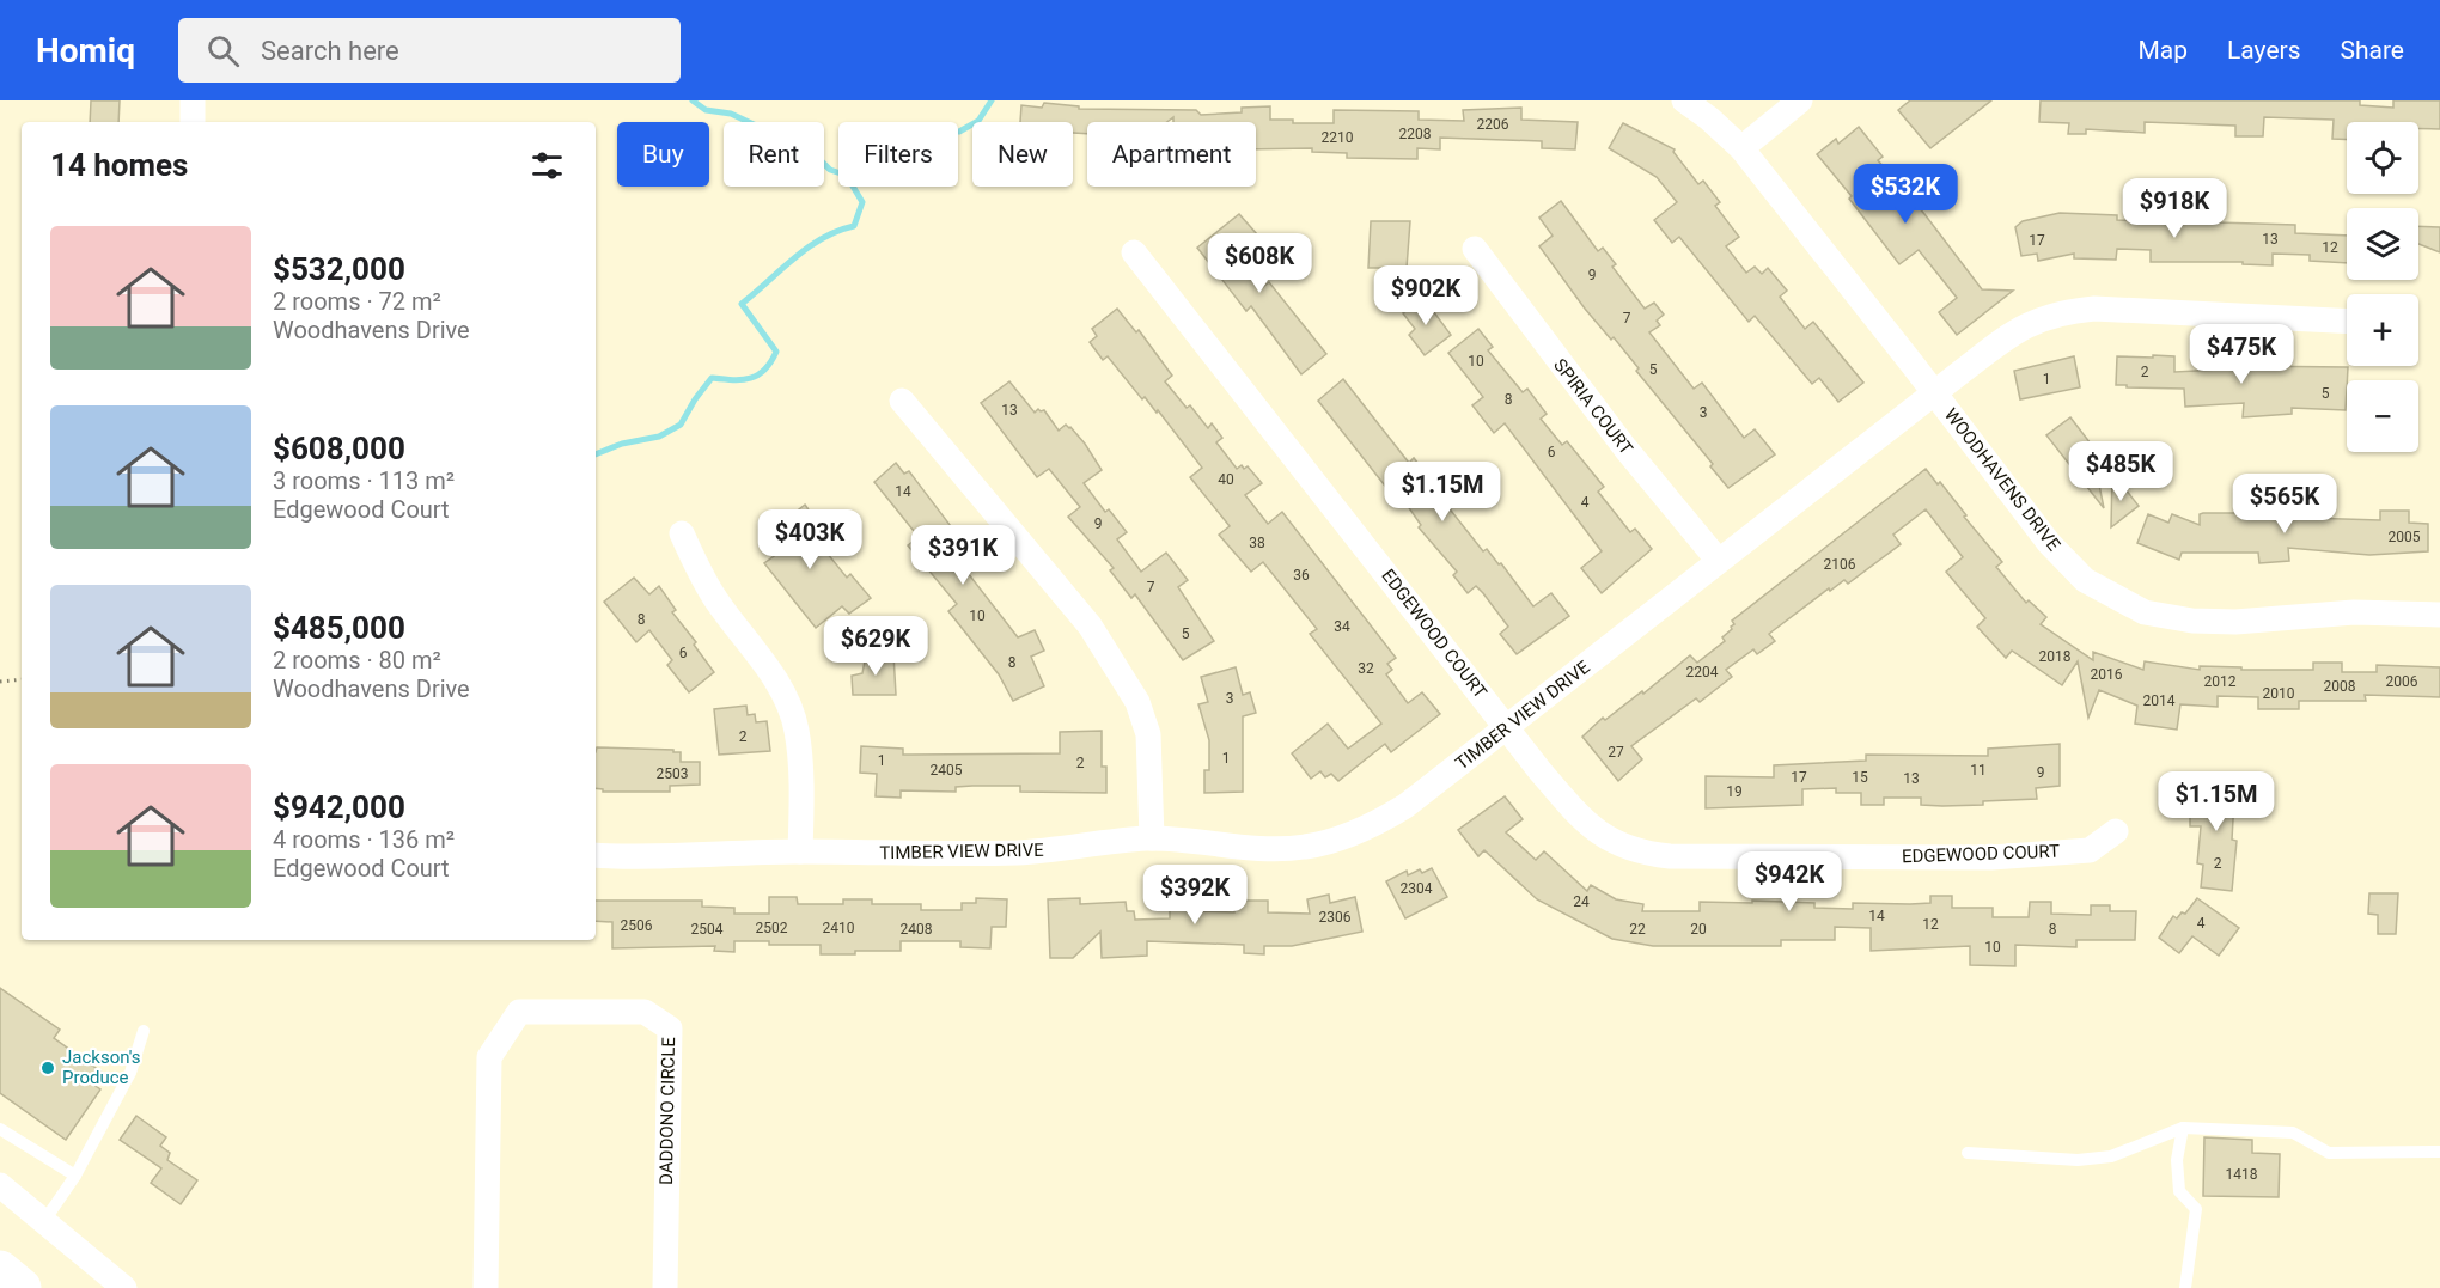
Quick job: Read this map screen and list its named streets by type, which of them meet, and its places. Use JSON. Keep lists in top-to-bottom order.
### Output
{
  "streets": {
    "street": [
      "SPIRIA COURT",
      "WOODHAVENS DRIVE",
      "EDGEWOOD COURT",
      "TIMBER VIEW DRIVE",
      "DADDONO CIRCLE"
    ]
  },
  "crossings": [
    ["SPIRIA COURT", "TIMBER VIEW DRIVE"],
    ["WOODHAVENS DRIVE", "TIMBER VIEW DRIVE"],
    ["EDGEWOOD COURT", "TIMBER VIEW DRIVE"]
  ],
  "places": ["Jackson's Produce"],
  "house_numbers": [
    "2206",
    "2208",
    "2210",
    "13",
    "17",
    "12",
    "9",
    "7",
    "10",
    "5",
    "2",
    "1",
    "5",
    "8",
    "13",
    "3",
    "6",
    "40",
    "14",
    "4",
    "9",
    "2005",
    "38",
    "2106",
    "36",
    "7",
    "10",
    "8",
    "34",
    "5",
    "6",
    "2018",
    "8",
    "32",
    "2204",
    "2016",
    "2012",
    "2006",
    "2008",
    "2010",
    "3",
    "2014",
    "2",
    "27",
    "1",
    "1",
    "2",
    "2405",
    "11",
    "9",
    "2503",
    "17",
    "15",
    "13",
    "19",
    "2",
    "2304",
    "24",
    "14",
    "2306",
    "4",
    "12",
    "2506",
    "2502",
    "2410",
    "2504",
    "2408",
    "22",
    "20",
    "8",
    "10",
    "1418"
  ],
  "page": {
    "header": "Homiq",
    "search": "Search here",
    "nav": ["Map", "Layers", "Share"],
    "map_buttons": ["+", "−"],
    "chip": [
      "Buy",
      "Rent",
      "Filters",
      "New",
      "Apartment"
    ],
    "heading": "14 homes",
    "price": [
      "$532K",
      "$918K",
      "$608K",
      "$902K",
      "$475K",
      "$485K",
      "$1.15M",
      "$565K",
      "$403K",
      "$391K",
      "$629K",
      "$1.15M",
      "$942K",
      "$392K"
    ],
    "list": [
      {
        "name": "$532,000",
        "note": "2 rooms · 72 m² · Woodhavens Drive"
      },
      {
        "name": "$608,000",
        "note": "3 rooms · 113 m² · Edgewood Court"
      },
      {
        "name": "$485,000",
        "note": "2 rooms · 80 m² · Woodhavens Drive"
      },
      {
        "name": "$942,000",
        "note": "4 rooms · 136 m² · Edgewood Court"
      }
    ]
  }
}
